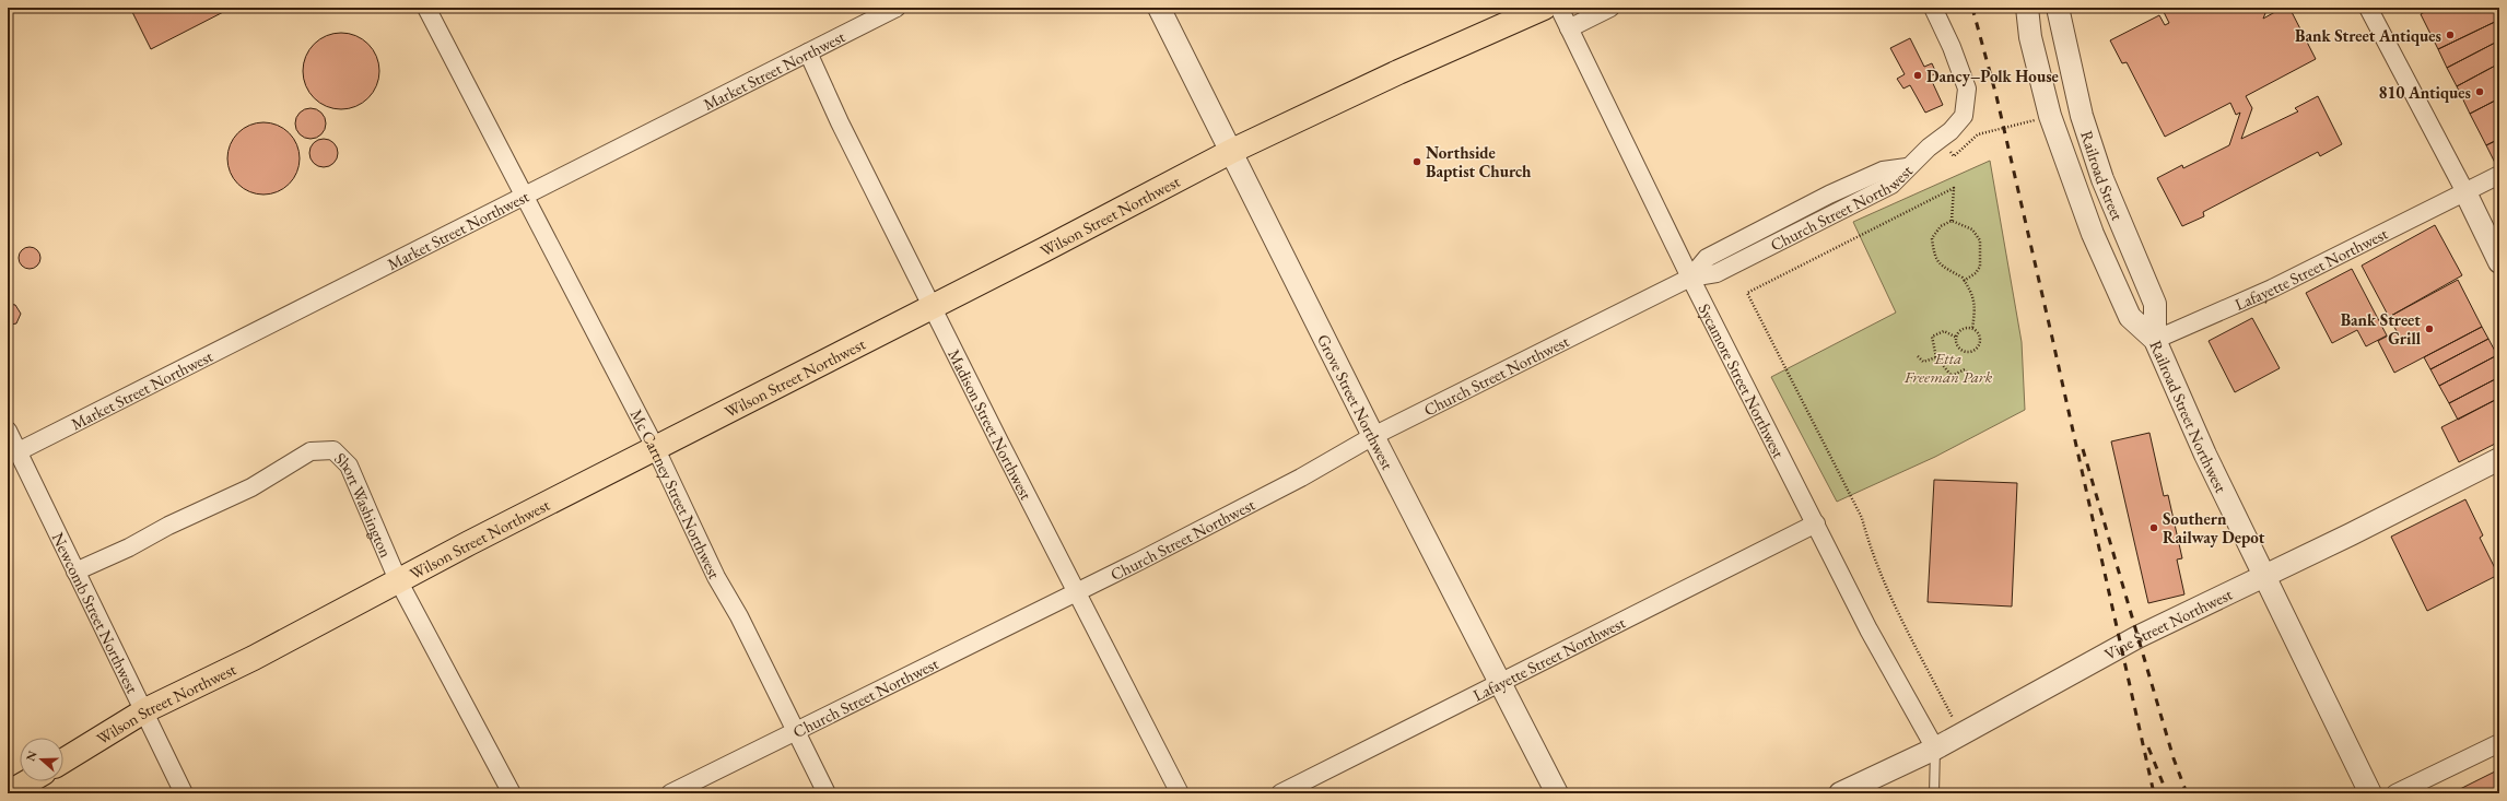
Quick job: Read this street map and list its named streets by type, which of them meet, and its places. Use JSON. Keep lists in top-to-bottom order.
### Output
{
  "streets": {
    "highway": ["Wilson Street Northwest"],
    "street": [
      "Market Street Northwest",
      "Railroad Street",
      "Church Street Northwest",
      "Lafayette Street Northwest",
      "Sycamore Street Northwest",
      "Grove Street Northwest",
      "Railroad Street Northwest",
      "Madison Street Northwest",
      "Mc Cartney Street Northwest",
      "Short Washington",
      "Newcomb Street Northwest",
      "Vine Street Northwest"
    ]
  },
  "crossings": [
    ["Market Street Northwest", "Madison Street Northwest"],
    ["Market Street Northwest", "Mc Cartney Street Northwest"],
    ["Market Street Northwest", "Newcomb Street Northwest"],
    ["Railroad Street", "Lafayette Street Northwest"],
    ["Railroad Street", "Railroad Street Northwest"],
    ["Church Street Northwest", "Sycamore Street Northwest"],
    ["Church Street Northwest", "Grove Street Northwest"],
    ["Church Street Northwest", "Madison Street Northwest"],
    ["Church Street Northwest", "Mc Cartney Street Northwest"],
    ["Wilson Street Northwest", "Grove Street Northwest"],
    ["Wilson Street Northwest", "Madison Street Northwest"],
    ["Wilson Street Northwest", "Mc Cartney Street Northwest"],
    ["Wilson Street Northwest", "Short Washington"],
    ["Wilson Street Northwest", "Newcomb Street Northwest"],
    ["Lafayette Street Northwest", "Sycamore Street Northwest"],
    ["Lafayette Street Northwest", "Grove Street Northwest"],
    ["Lafayette Street Northwest", "Railroad Street Northwest"],
    ["Sycamore Street Northwest", "Vine Street Northwest"],
    ["Railroad Street Northwest", "Vine Street Northwest"],
    ["Short Washington", "Newcomb Street Northwest"]
  ],
  "parks": ["Etta Freeman Park"],
  "places": [
    "Bank Street Antiques",
    "Dancy–Polk House",
    "810 Antiques",
    "Northside Baptist Church",
    "Bank Street Grill",
    "Southern Railway Depot"
  ],
  "north": "left"
}
